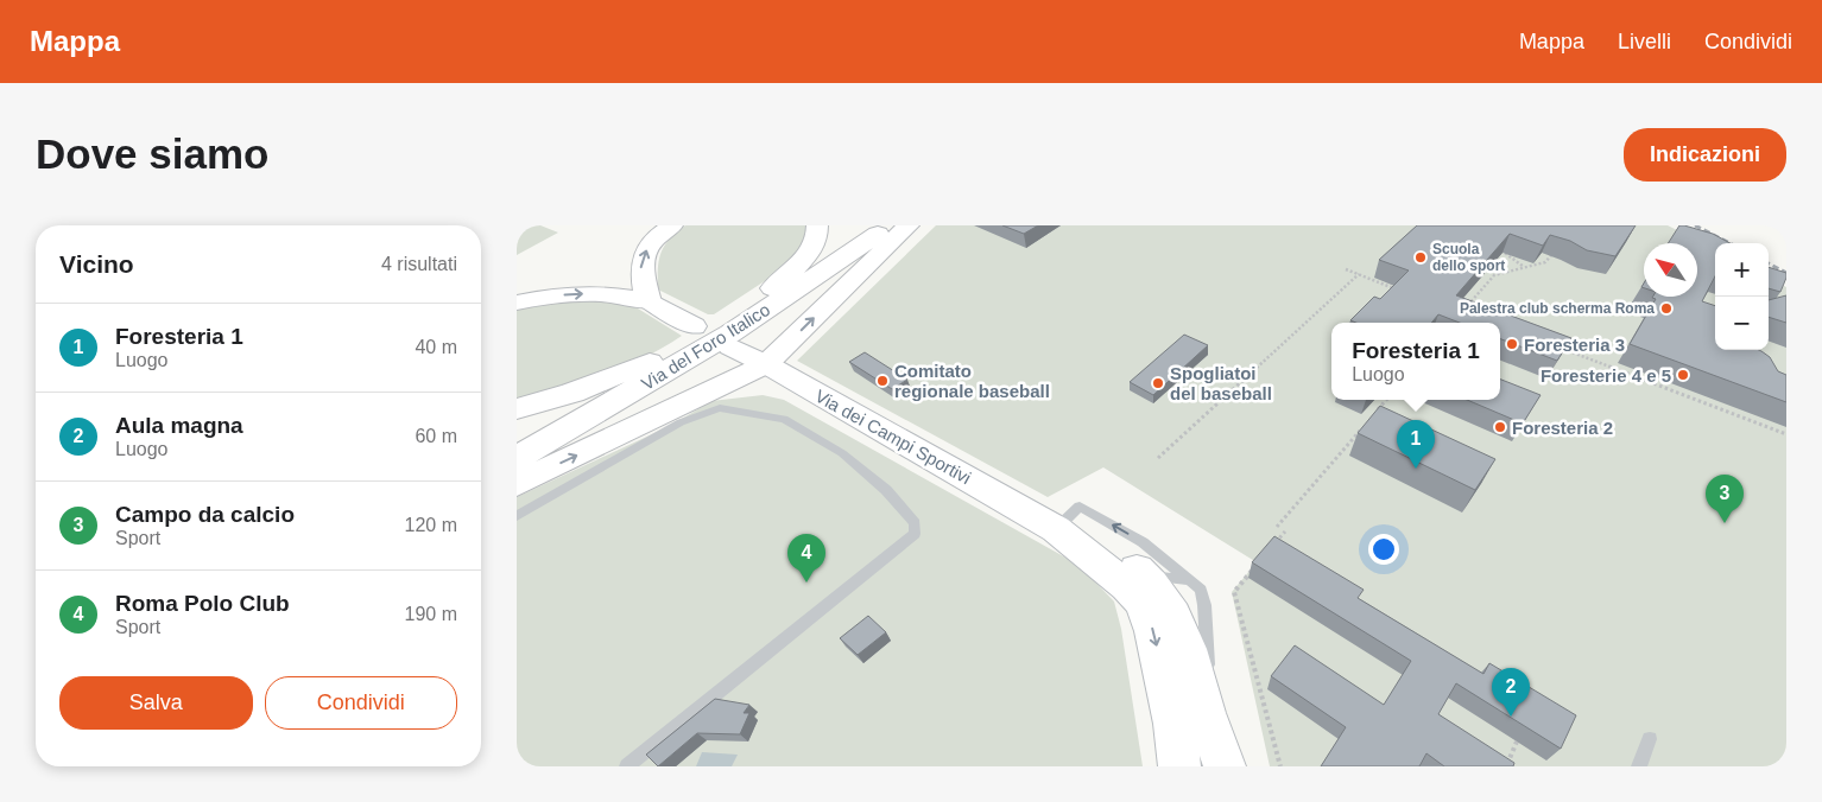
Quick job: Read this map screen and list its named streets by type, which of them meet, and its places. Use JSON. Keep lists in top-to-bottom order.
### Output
{
  "streets": {
    "main road": ["Via del Foro Italico", "Via dei Campi Sportivi"]
  },
  "places": [
    "Scuola dello sport",
    "Palestra club scherma Roma",
    "Foresteria 3",
    "Foresterie 4 e 5",
    "Comitato regionale baseball",
    "Spogliatoi del baseball",
    "Foresteria 2"
  ],
  "north": "top left",
  "page": {
    "header": "Mappa",
    "nav": ["Mappa", "Livelli", "Condividi"],
    "buttons": [
      "Indicazioni",
      ["Salva", "Condividi"]
    ],
    "title": "Dove siamo",
    "heading": ["Vicino", "4 risultati"],
    "map_buttons": ["+", "−"],
    "list": [
      {
        "mark": "1",
        "name": "Foresteria 1",
        "note": "Luogo",
        "value": "40 m"
      },
      {
        "mark": "2",
        "name": "Aula magna",
        "note": "Luogo",
        "value": "60 m"
      },
      {
        "mark": "3",
        "name": "Campo da calcio",
        "note": "Sport",
        "value": "120 m"
      },
      {
        "mark": "4",
        "name": "Roma Polo Club",
        "note": "Sport",
        "value": "190 m"
      }
    ],
    "popup": ["Foresteria 1", "Luogo"],
    "pins": [
      "1",
      "3",
      "4",
      "2"
    ]
  }
}
